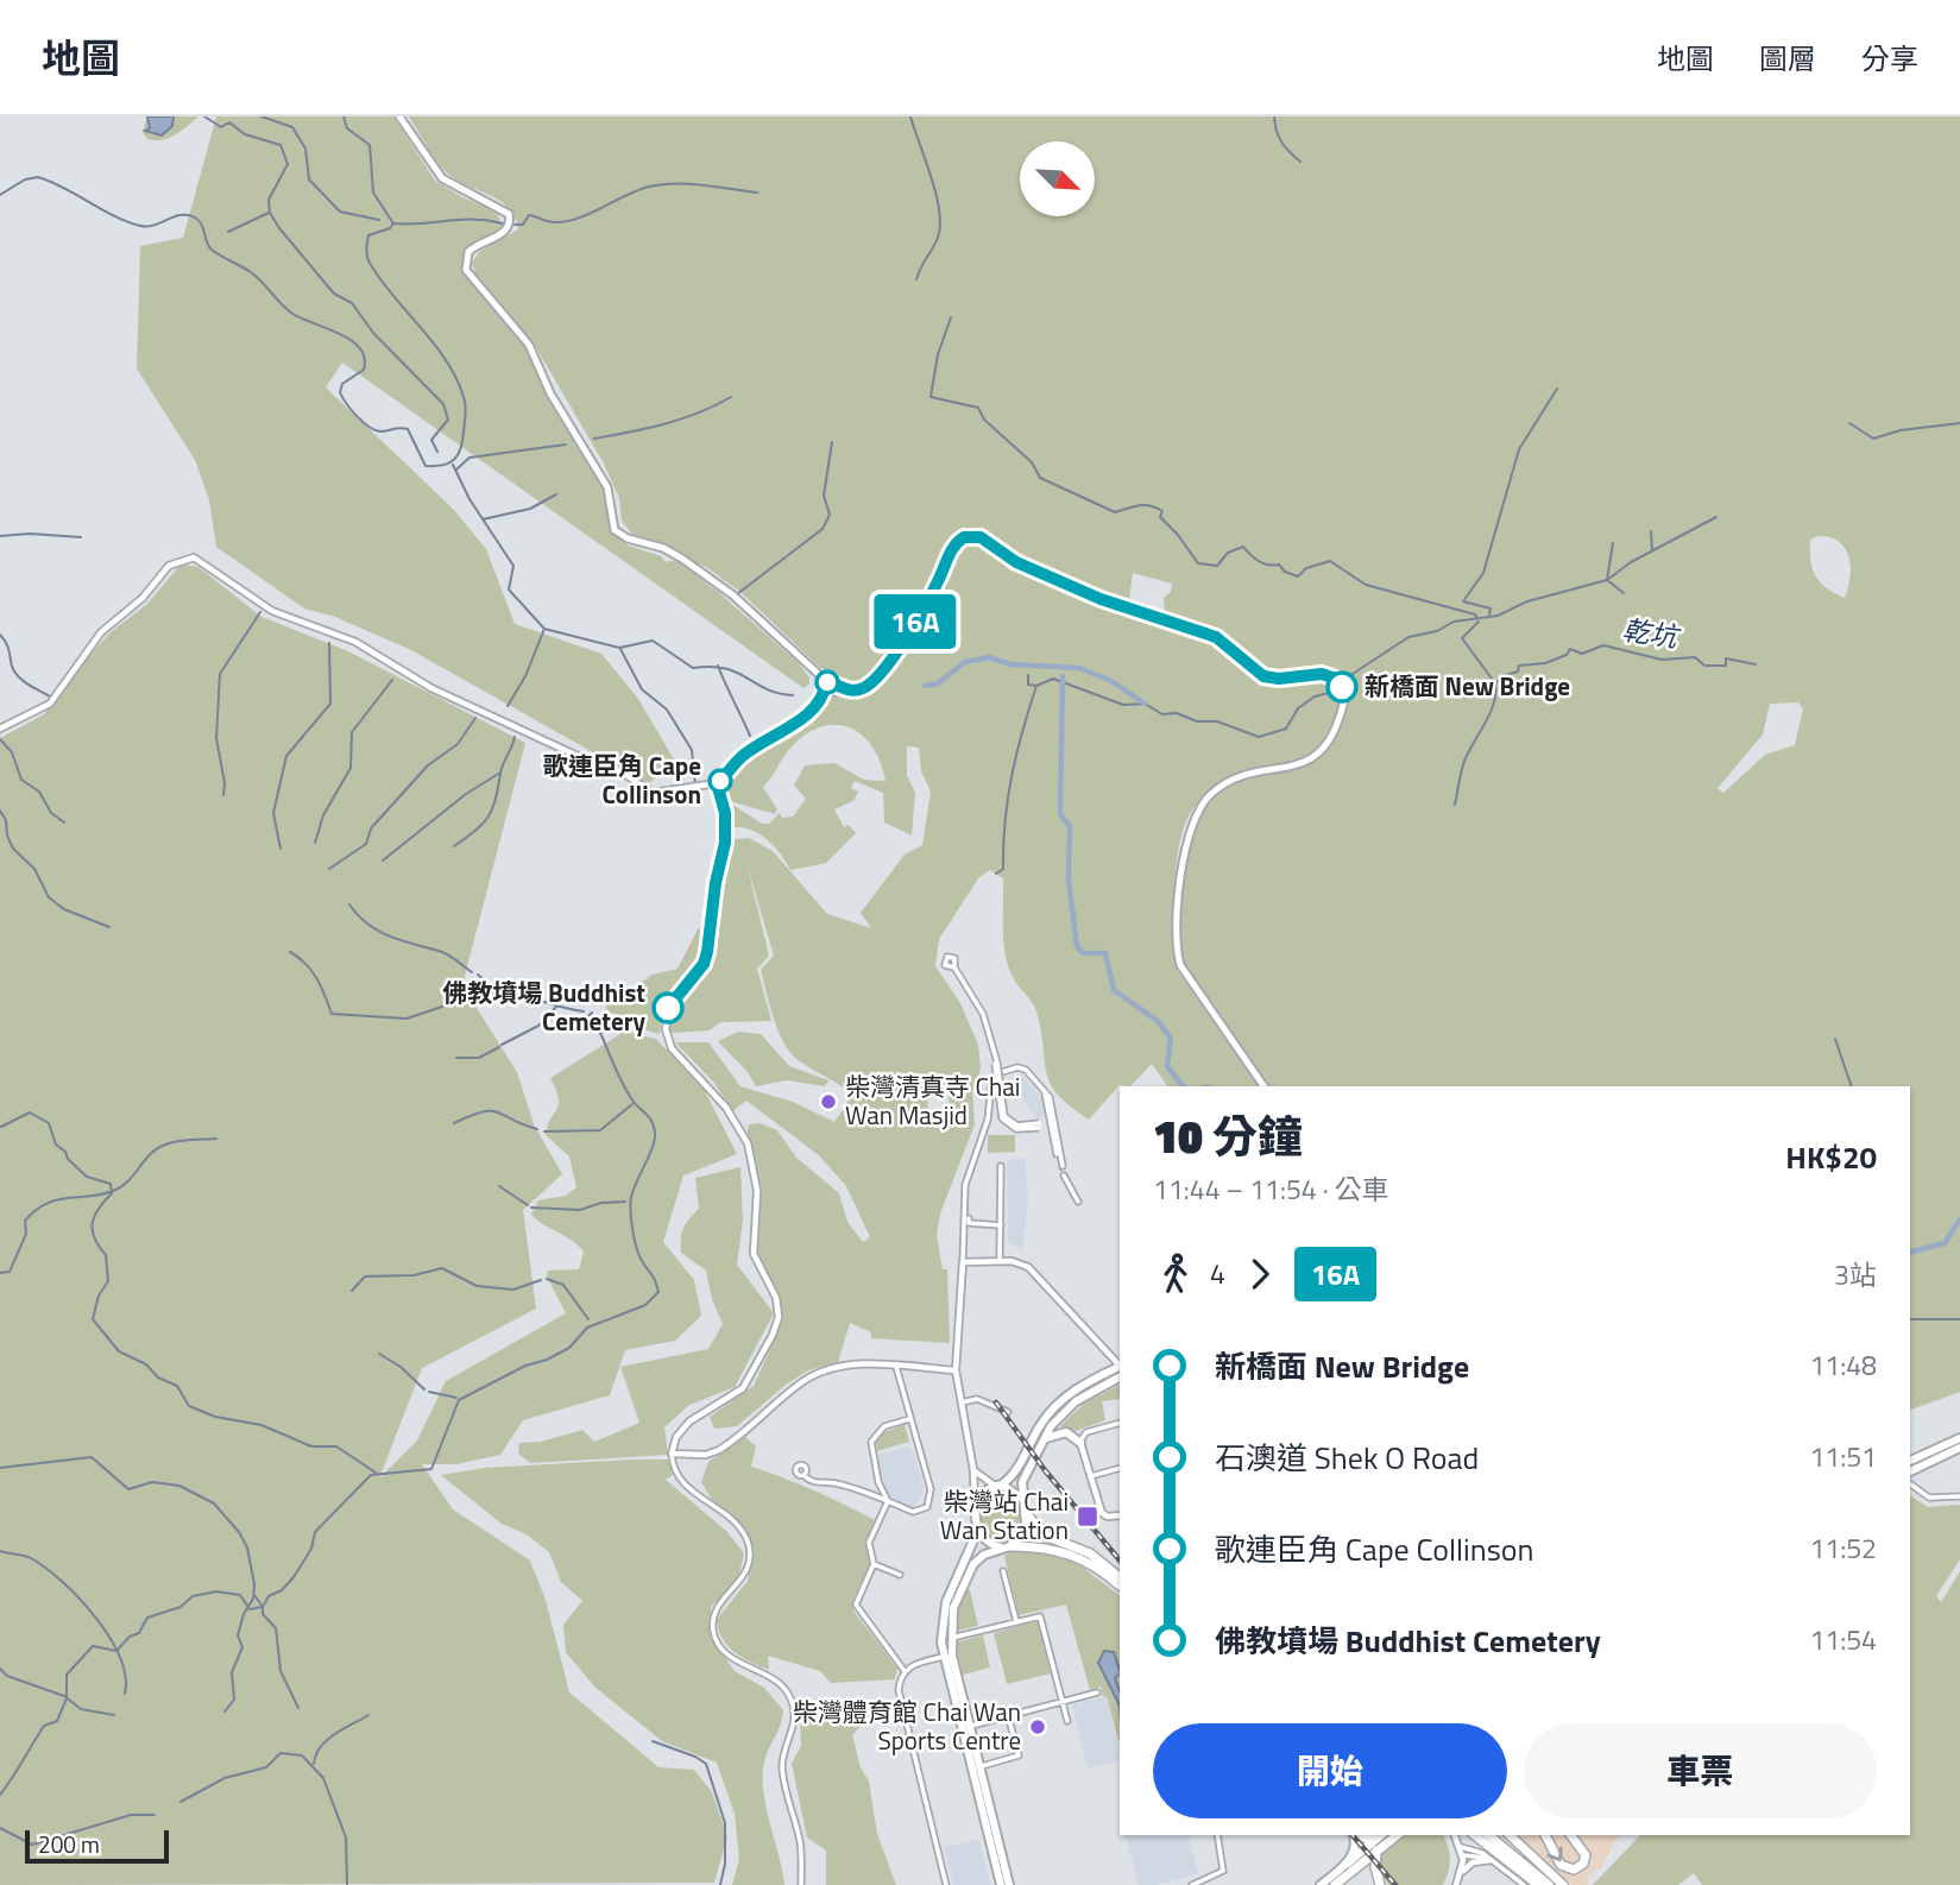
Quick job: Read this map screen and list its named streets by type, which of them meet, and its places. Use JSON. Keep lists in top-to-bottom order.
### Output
{
  "water": ["乾坑"],
  "places": {
    "other": [
      "新橋面 New Bridge",
      "歌連臣角 Cape Collinson",
      "佛教墳場 Buddhist Cemetery",
      "柴灣清真寺 Chai Wan Masjid",
      "柴灣體育館 Chai Wan Sports Centre"
    ],
    "transit": ["柴灣站 Chai Wan Station"]
  },
  "lines": ["bus line 16A"],
  "scale_bar": "200 m",
  "north": "bottom right",
  "page": {
    "header": "地圖",
    "nav": ["地圖", "圖層", "分享"],
    "on_map": "16A",
    "heading": ["10 分鐘", "11:44 – 11:54 · 公車", "HK$20"],
    "legs": ["4", "16A", "3站"],
    "list": [
      {
        "name": "新橋面 New Bridge",
        "value": "11:48"
      },
      {
        "name": "石澳道 Shek O Road",
        "value": "11:51"
      },
      {
        "name": "歌連臣角 Cape Collinson",
        "value": "11:52"
      },
      {
        "name": "佛教墳場 Buddhist Cemetery",
        "value": "11:54"
      }
    ],
    "buttons": ["開始", "車票"],
    "scale": "200 m"
  }
}
